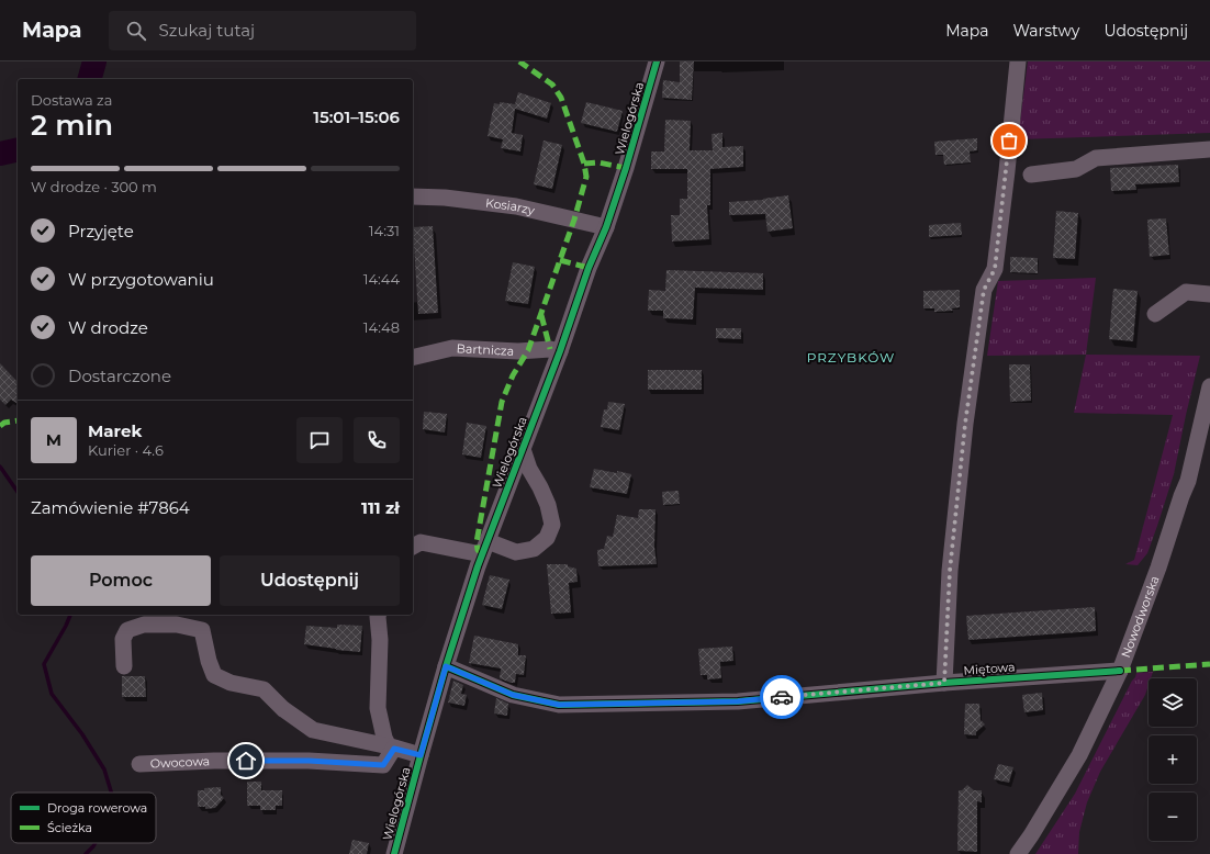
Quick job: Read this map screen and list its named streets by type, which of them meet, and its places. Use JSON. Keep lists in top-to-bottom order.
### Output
{
  "streets": {
    "street": [
      "Wielogórska",
      "Kosiarzy",
      "Bartnicza",
      "Nowodworska",
      "Miętowa",
      "Owocowa"
    ]
  },
  "crossings": [
    ["Wielogórska", "Kosiarzy"],
    ["Wielogórska", "Bartnicza"],
    ["Wielogórska", "Miętowa"],
    ["Nowodworska", "Miętowa"]
  ],
  "districts": ["PRZYBKÓW"],
  "legend": ["Droga rowerowa", "Ścieżka"],
  "page": {
    "header": "Mapa",
    "search": "Szukaj tutaj",
    "nav": ["Mapa", "Warstwy", "Udostępnij"],
    "heading": ["2 min", "Dostawa za", "15:01–15:06"],
    "panel": [
      "Marek",
      "Kurier · 4.6",
      "Zamówienie #7864",
      "111 zł"
    ],
    "bar": "W drodze · 300 m",
    "list": [
      ["Przyjęte", "14:31"],
      ["W przygotowaniu", "14:44"],
      ["W drodze", "14:48"],
      "Dostarczone"
    ],
    "round": "M",
    "buttons": ["Pomoc", "Udostępnij"],
    "map_buttons": ["+", "−"]
  }
}
